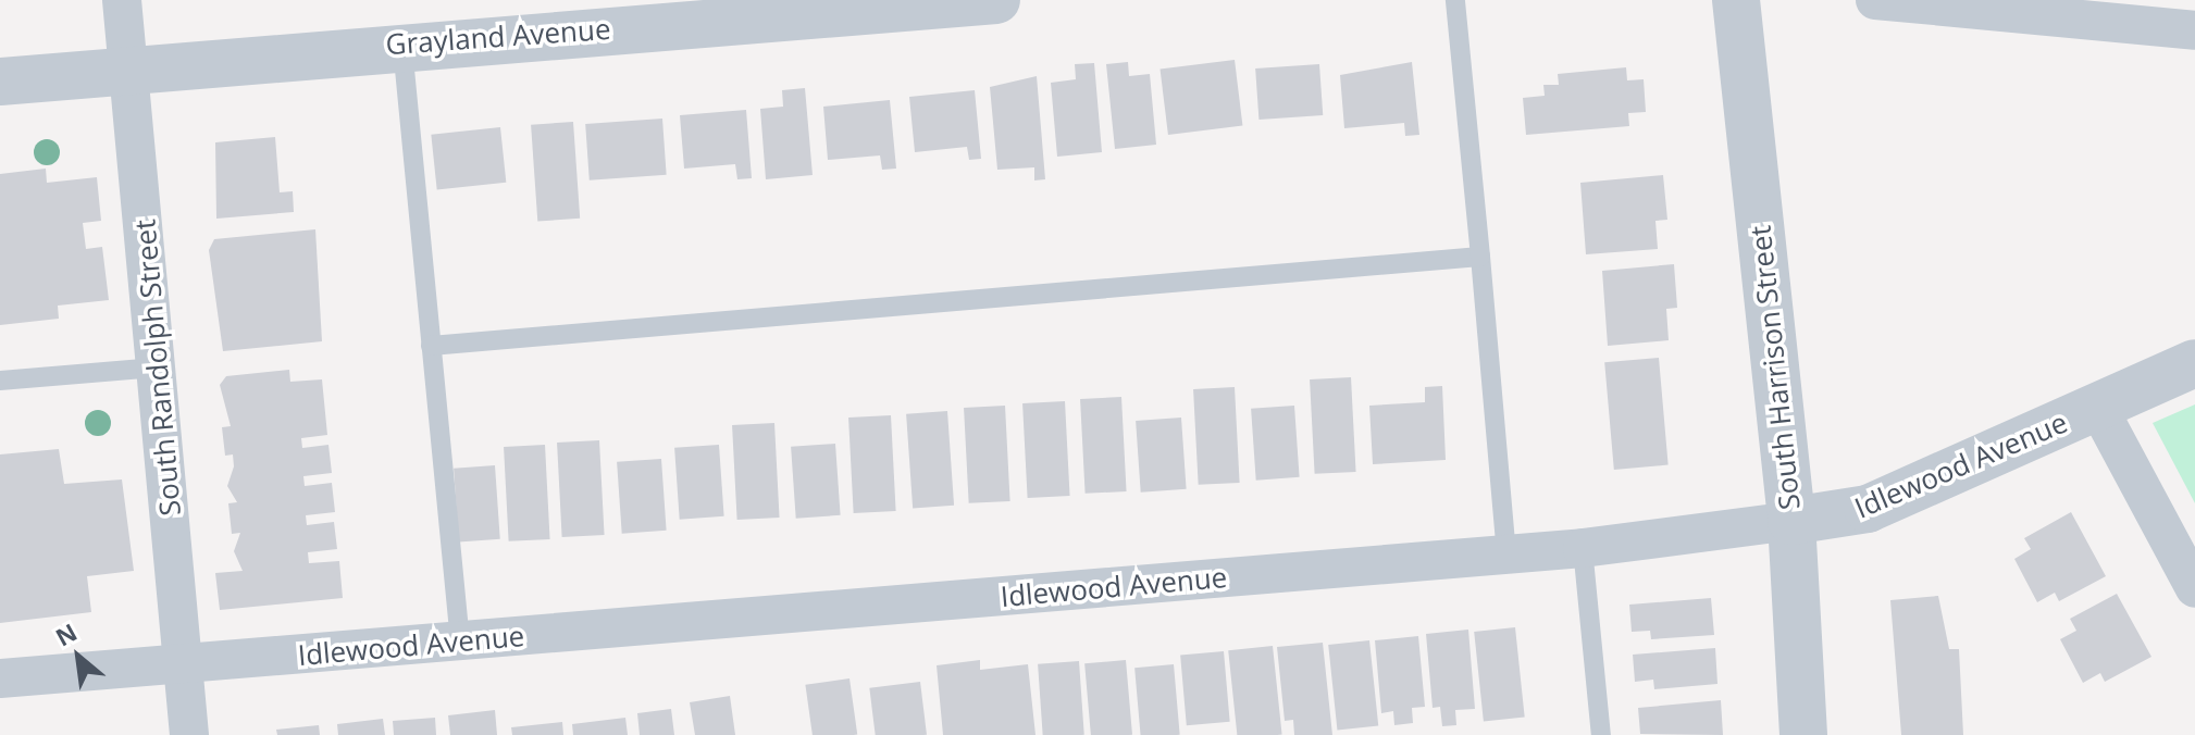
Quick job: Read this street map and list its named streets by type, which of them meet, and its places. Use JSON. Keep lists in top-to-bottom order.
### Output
{
  "streets": {
    "street": [
      "Grayland Avenue",
      "South Randolph Street",
      "South Harrison Street",
      "Idlewood Avenue"
    ]
  },
  "crossings": [
    ["Grayland Avenue", "South Randolph Street"],
    ["South Randolph Street", "Idlewood Avenue"],
    ["South Harrison Street", "Idlewood Avenue"]
  ],
  "north": "top left"
}
